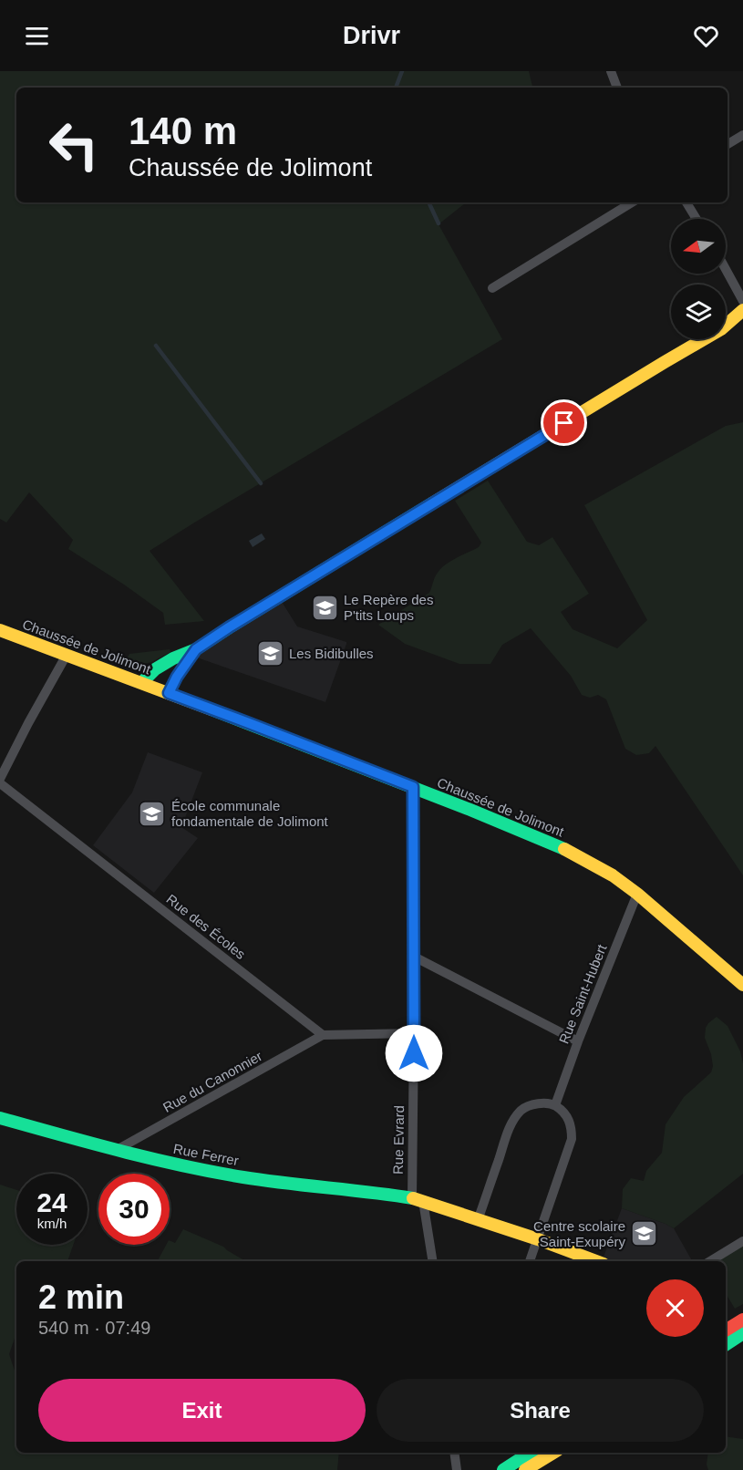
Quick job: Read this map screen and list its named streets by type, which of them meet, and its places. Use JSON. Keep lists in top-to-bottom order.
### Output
{
  "streets": {
    "street": [
      "Chaussée de Jolimont",
      "Rue des Écoles",
      "Rue Saint-Hubert",
      "Rue du Canonnier",
      "Rue Evrard",
      "Rue Ferrer"
    ]
  },
  "crossings": [
    ["Chaussée de Jolimont", "Rue Saint-Hubert"],
    ["Chaussée de Jolimont", "Rue Evrard"],
    ["Rue des Écoles", "Rue du Canonnier"],
    ["Rue du Canonnier", "Rue Ferrer"],
    ["Rue Evrard", "Rue Ferrer"]
  ],
  "places": {
    "school or university": [
      "Le Repère des P'tits Loups",
      "Les Bidibulles",
      "École communale fondamentale de Jolimont",
      "Centre scolaire Saint-Exupéry"
    ]
  },
  "north": "left",
  "page": {
    "header": "Drivr",
    "turn": ["140 m", "Chaussée de Jolimont"],
    "speed": "24 km/h",
    "limit": "30",
    "heading": ["2 min", "540 m · 07:49"],
    "buttons": ["Exit", "Share"]
  }
}
